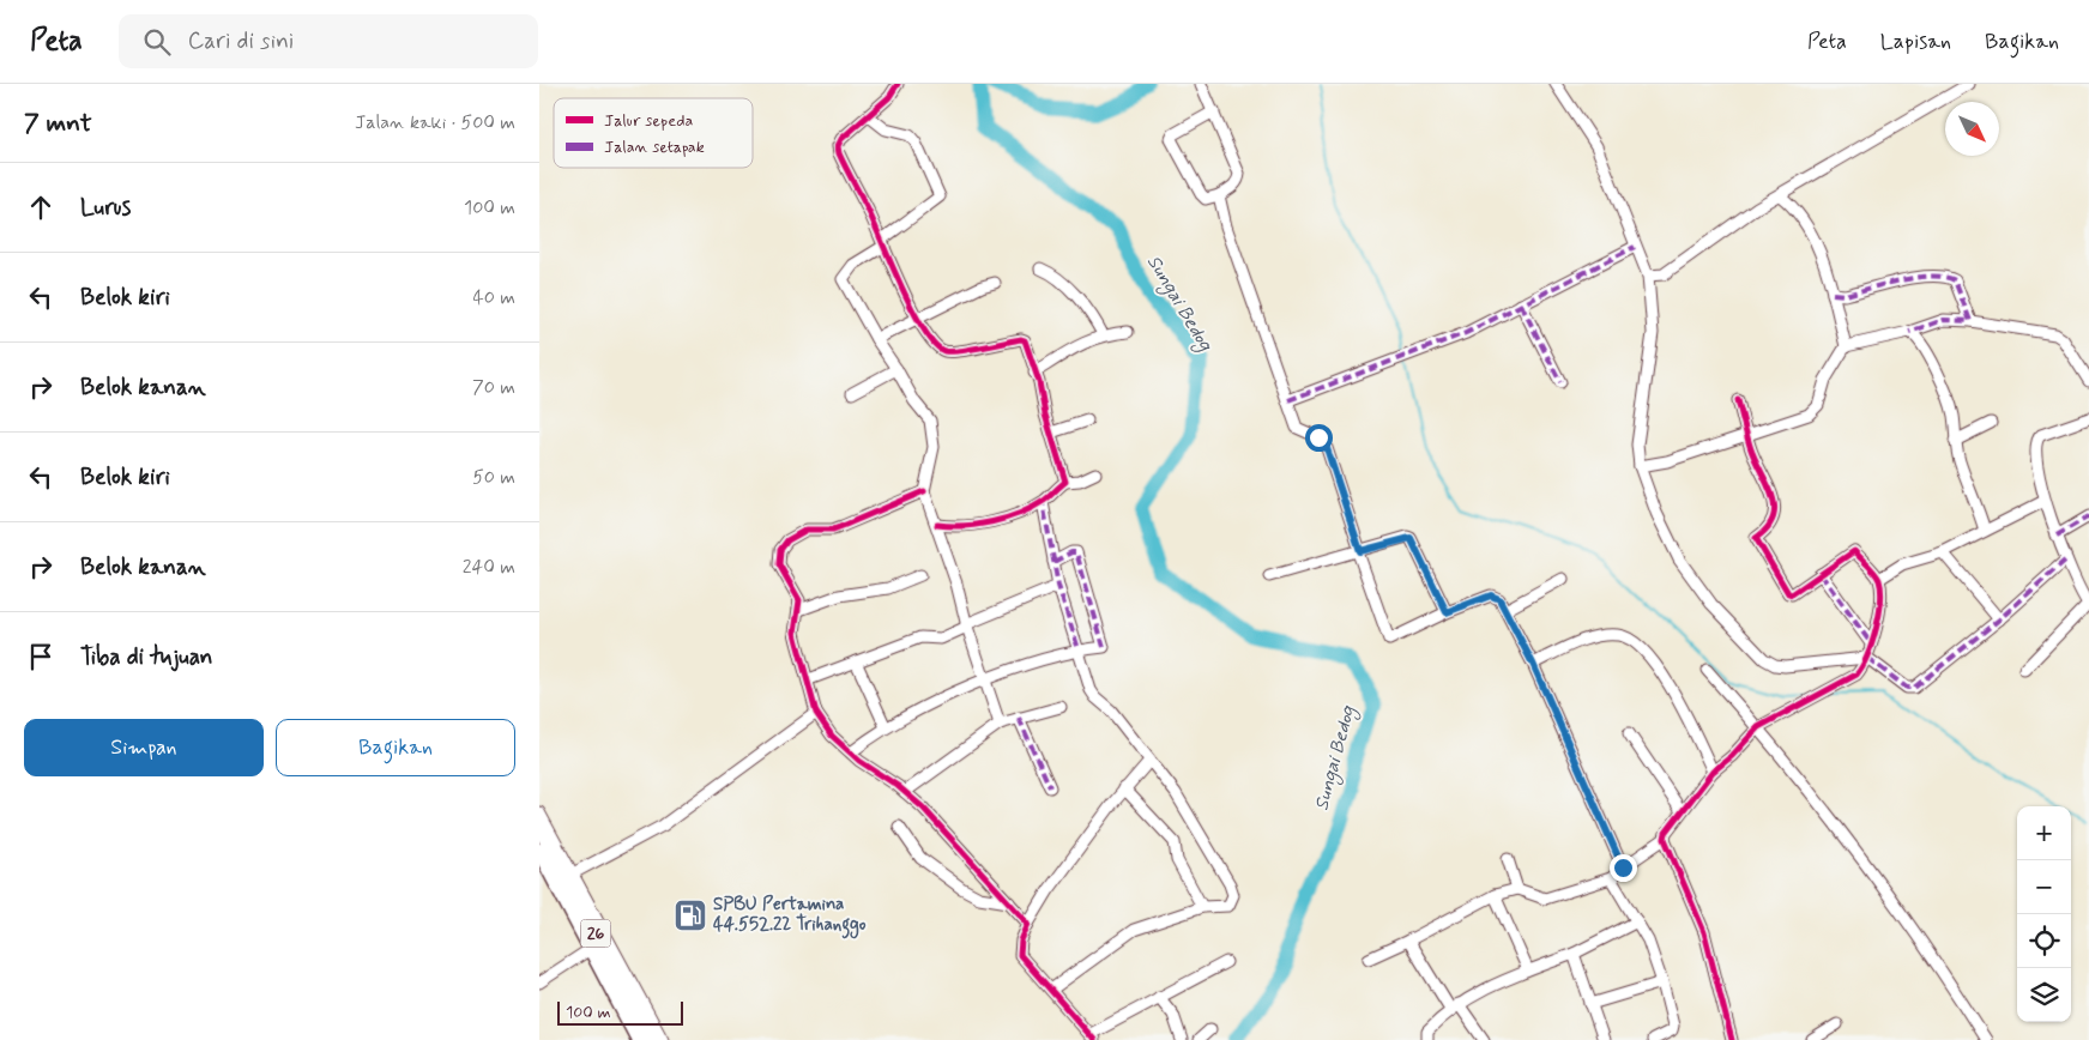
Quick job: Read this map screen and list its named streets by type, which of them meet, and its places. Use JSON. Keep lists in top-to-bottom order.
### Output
{
  "streets": {
    "highway": ["26"]
  },
  "water": ["Sungai Bedog"],
  "places": {
    "fuel station": ["SPBU Pertamina 44.552.22 Trihanggo"]
  },
  "legend": ["Jalur sepeda", "Jalan setapak"],
  "scale_bar": "100 m",
  "north": "bottom right",
  "page": {
    "header": "Peta",
    "search": "Cari di sini",
    "nav": ["Peta", "Lapisan", "Bagikan"],
    "heading": ["7 mnt", "Jalan kaki · 500 m"],
    "list": [
      ["Lurus", "100 m"],
      ["Belok kiri", "40 m"],
      ["Belok kanan", "70 m"],
      ["Belok kiri", "50 m"],
      ["Belok kanan", "240 m"],
      "Tiba di tujuan"
    ],
    "buttons": ["Simpan", "Bagikan"],
    "map_buttons": ["+", "−"],
    "scale": "100 m"
  }
}
